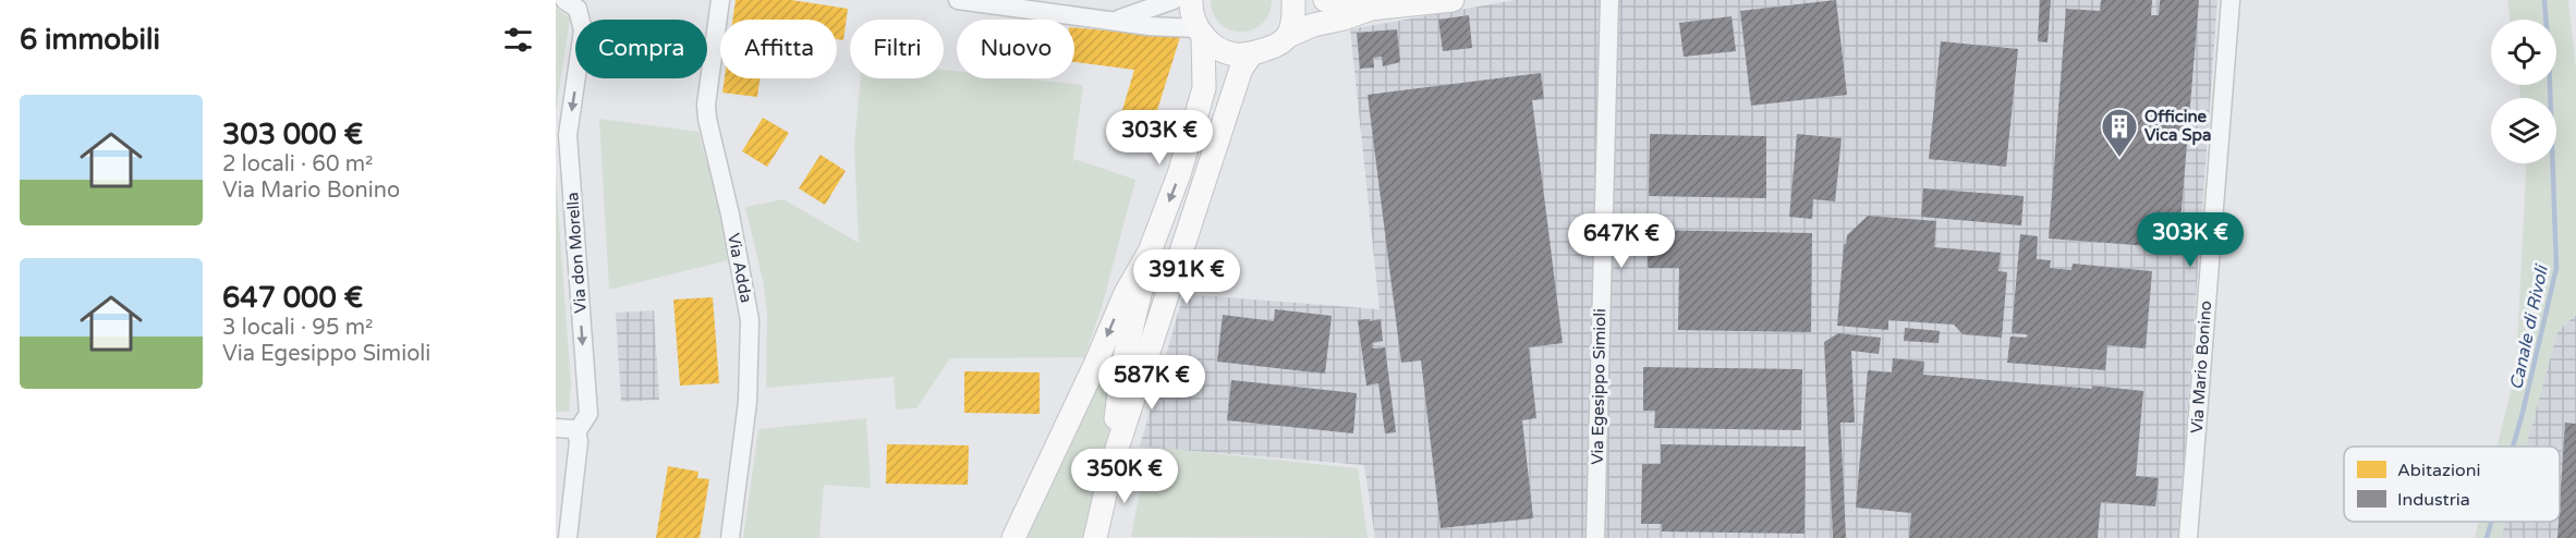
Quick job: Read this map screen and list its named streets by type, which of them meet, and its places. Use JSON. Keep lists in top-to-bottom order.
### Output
{
  "streets": {
    "street": [
      "Via don Morella",
      "Via Adda",
      "Via Mario Bonino",
      "Via Egesippo Simioli"
    ]
  },
  "one_way": ["Via don Morella"],
  "water": ["Canale di Rivoli"],
  "places": {
    "building": ["Officine Vica Spa"]
  },
  "legend": ["Abitazioni", "Industria"],
  "page": {
    "heading": "6 immobili",
    "chip": [
      "Compra",
      "Affitta",
      "Filtri",
      "Nuovo"
    ],
    "list": [
      {
        "name": "303 000 €",
        "note": "2 locali · 60 m² · Via Mario Bonino"
      },
      {
        "name": "647 000 €",
        "note": "3 locali · 95 m² · Via Egesippo Simioli"
      }
    ],
    "price": [
      "303K €",
      "303K €",
      "647K €",
      "391K €",
      "587K €",
      "350K €"
    ]
  }
}
